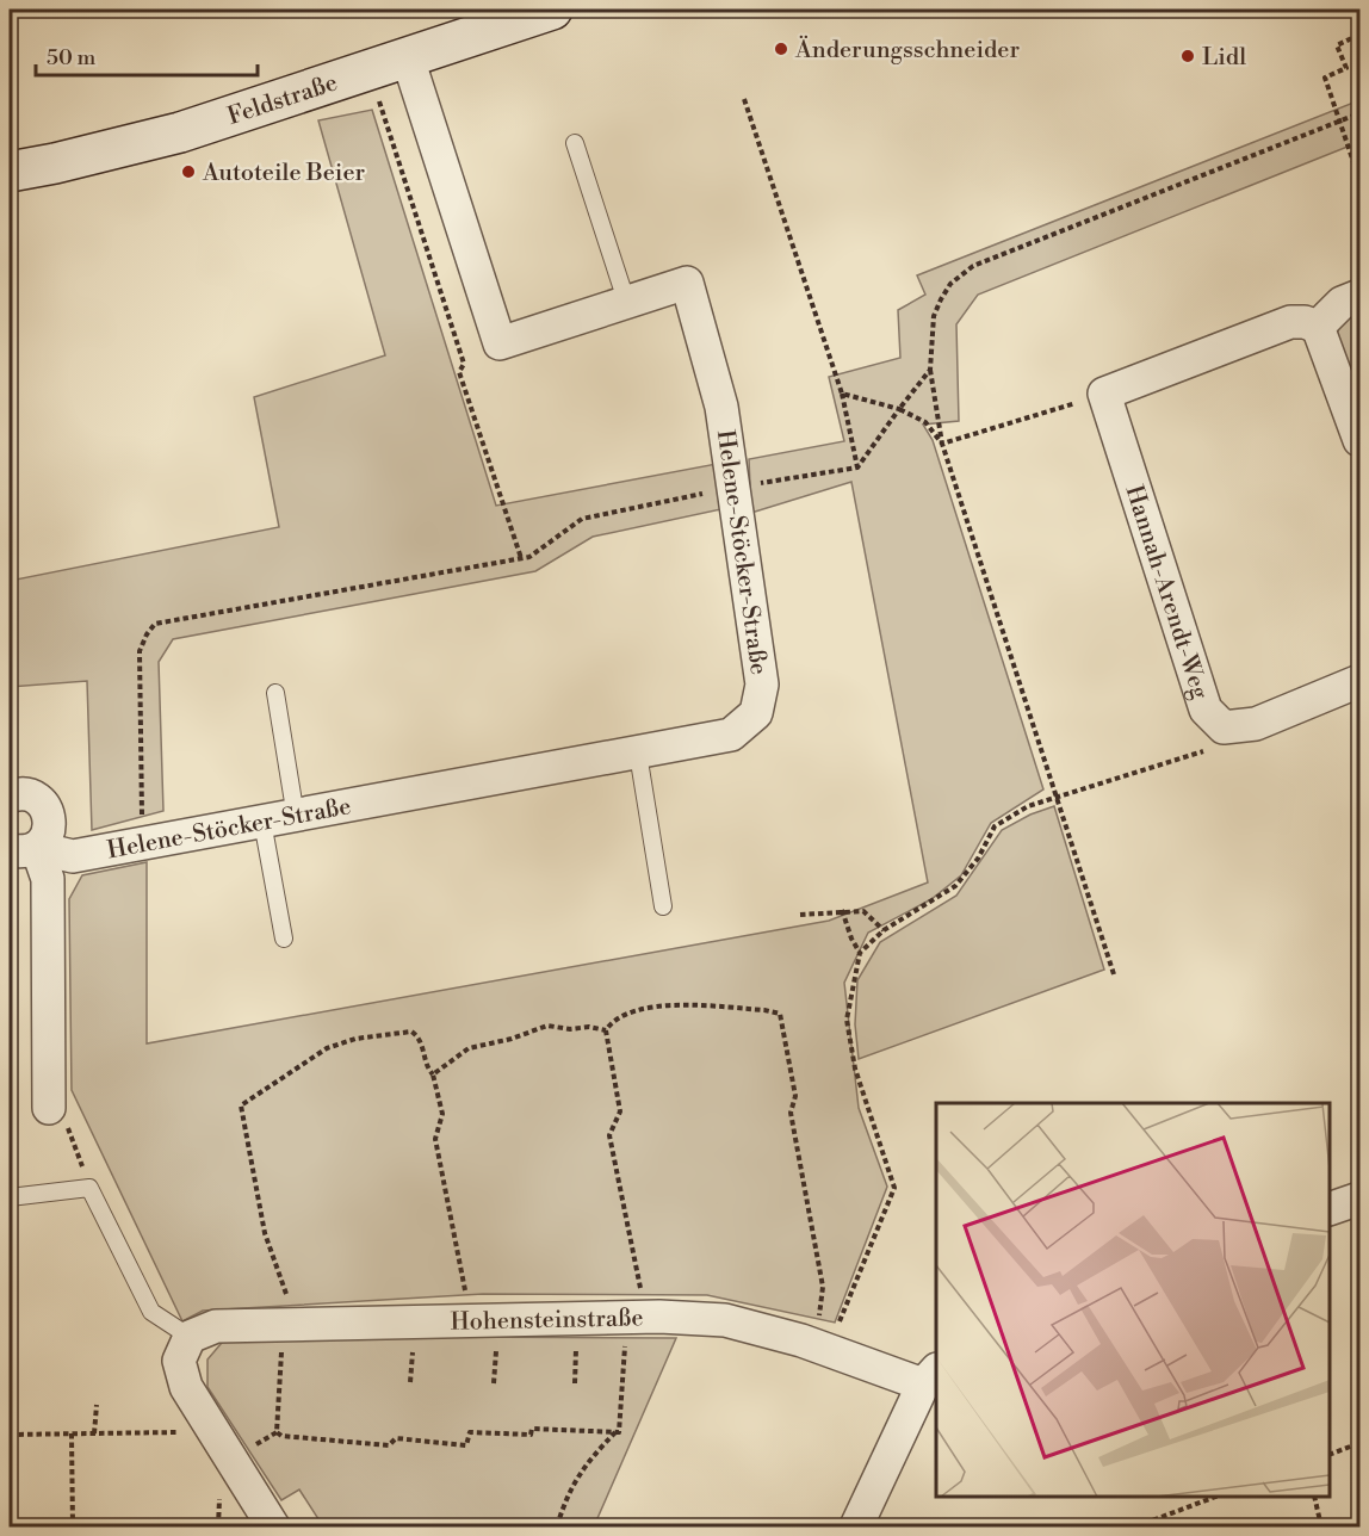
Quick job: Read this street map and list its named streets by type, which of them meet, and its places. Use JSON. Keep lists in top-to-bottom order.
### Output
{
  "streets": {
    "main road": ["Feldstraße"],
    "street": ["Helene-Stöcker-Straße", "Hannah-Arendt-Weg", "Hohensteinstraße"]
  },
  "crossings": [
    ["Feldstraße", "Helene-Stöcker-Straße"]
  ],
  "places": ["Änderungsschneider", "Lidl", "Autoteile Beier"],
  "scale_bar": "50 m"
}
